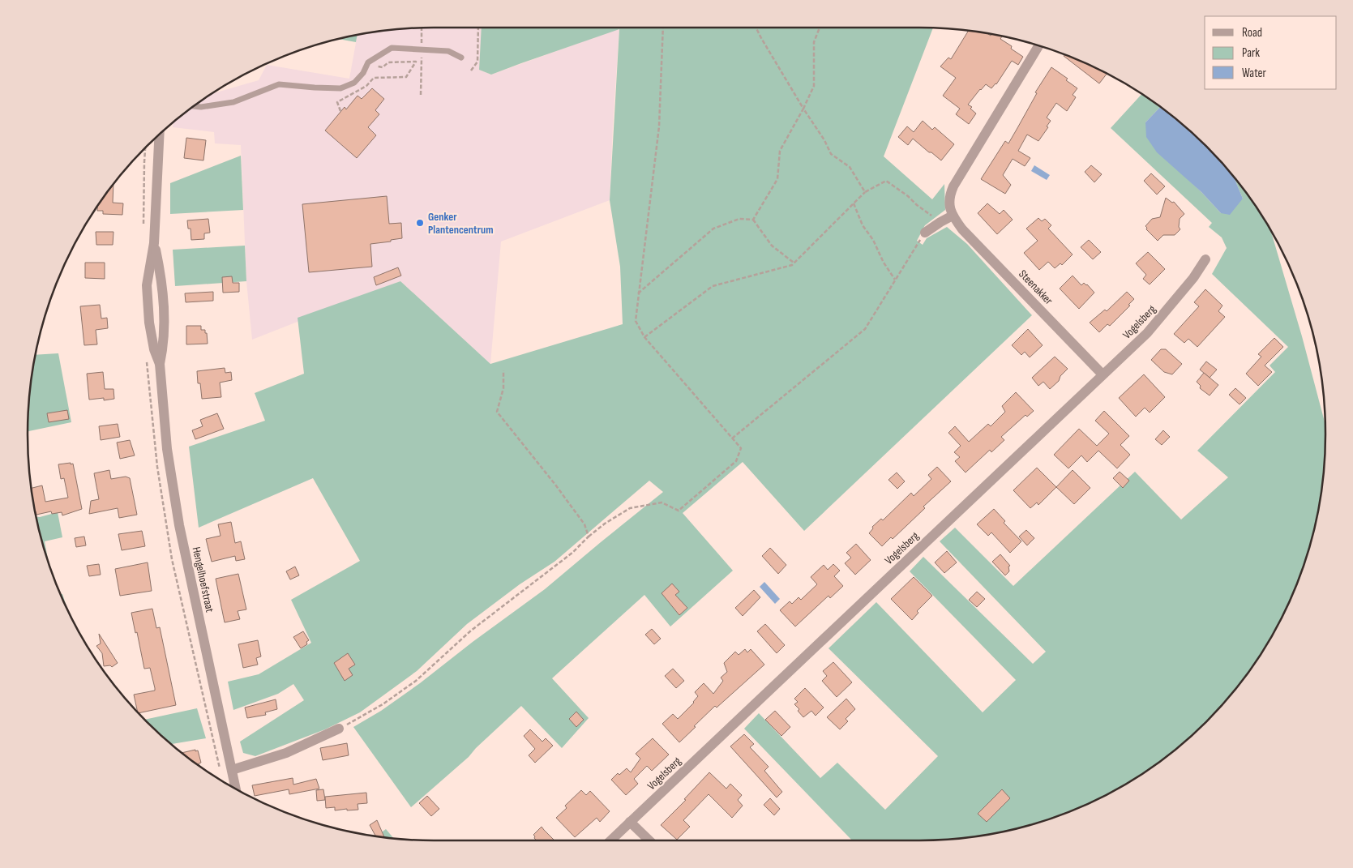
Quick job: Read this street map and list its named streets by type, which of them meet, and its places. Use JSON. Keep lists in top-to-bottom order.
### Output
{
  "streets": {
    "street": ["Steenakker", "Vogelsberg", "Hengelhoefstraat"]
  },
  "crossings": [
    ["Steenakker", "Vogelsberg"]
  ],
  "places": ["Genker Plantencentrum"],
  "legend": ["Road", "Park", "Water"]
}
